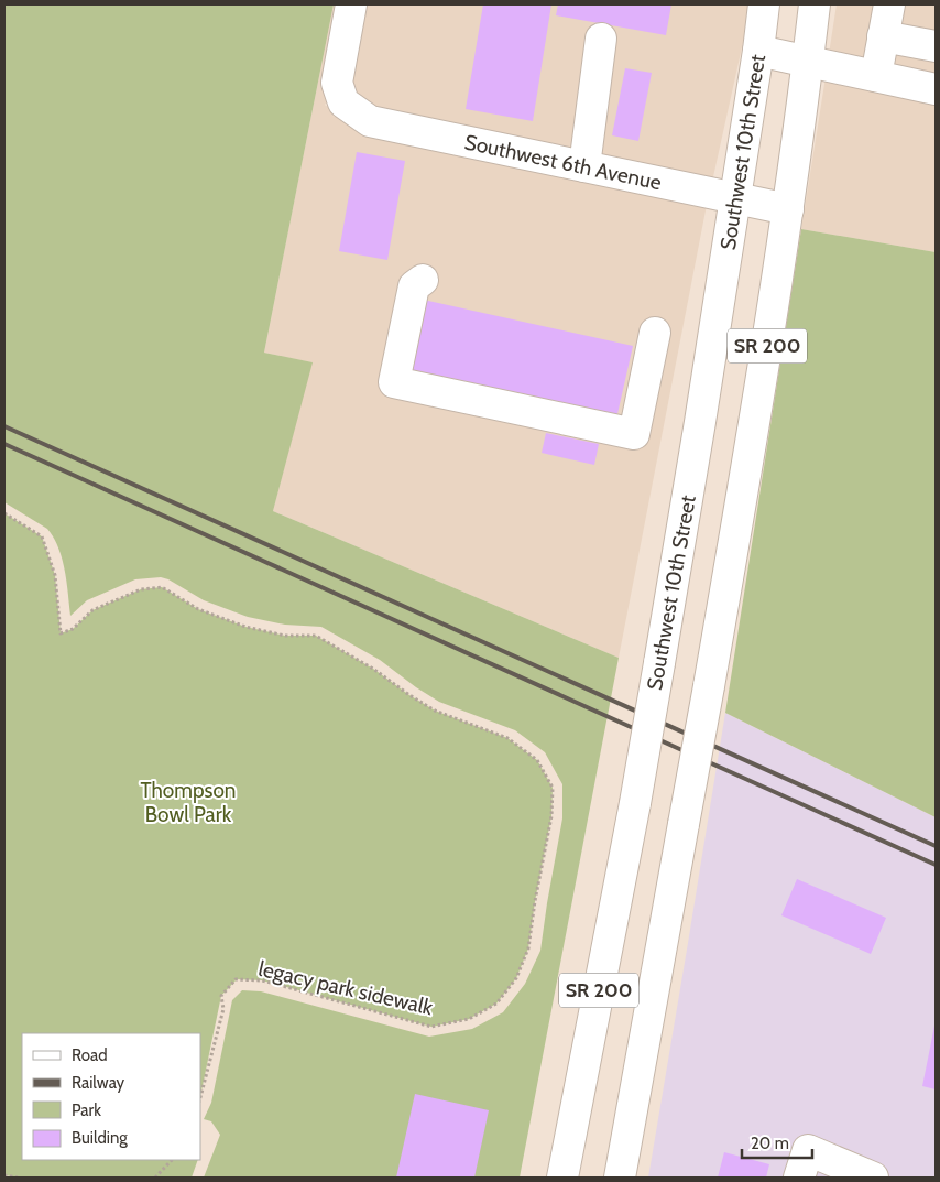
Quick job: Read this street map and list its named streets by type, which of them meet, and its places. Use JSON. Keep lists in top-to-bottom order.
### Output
{
  "streets": {
    "main road": ["Southwest 10th Street", "Southwest 6th Avenue", "SR 200"],
    "path": ["legacy park sidewalk"]
  },
  "crossings": [
    ["Southwest 10th Street", "Southwest 6th Avenue"],
    ["Southwest 6th Avenue", "SR 200"]
  ],
  "parks": ["Thompson Bowl Park"],
  "legend": [
    "Road",
    "Railway",
    "Park",
    "Building"
  ],
  "scale_bar": "20 m"
}
